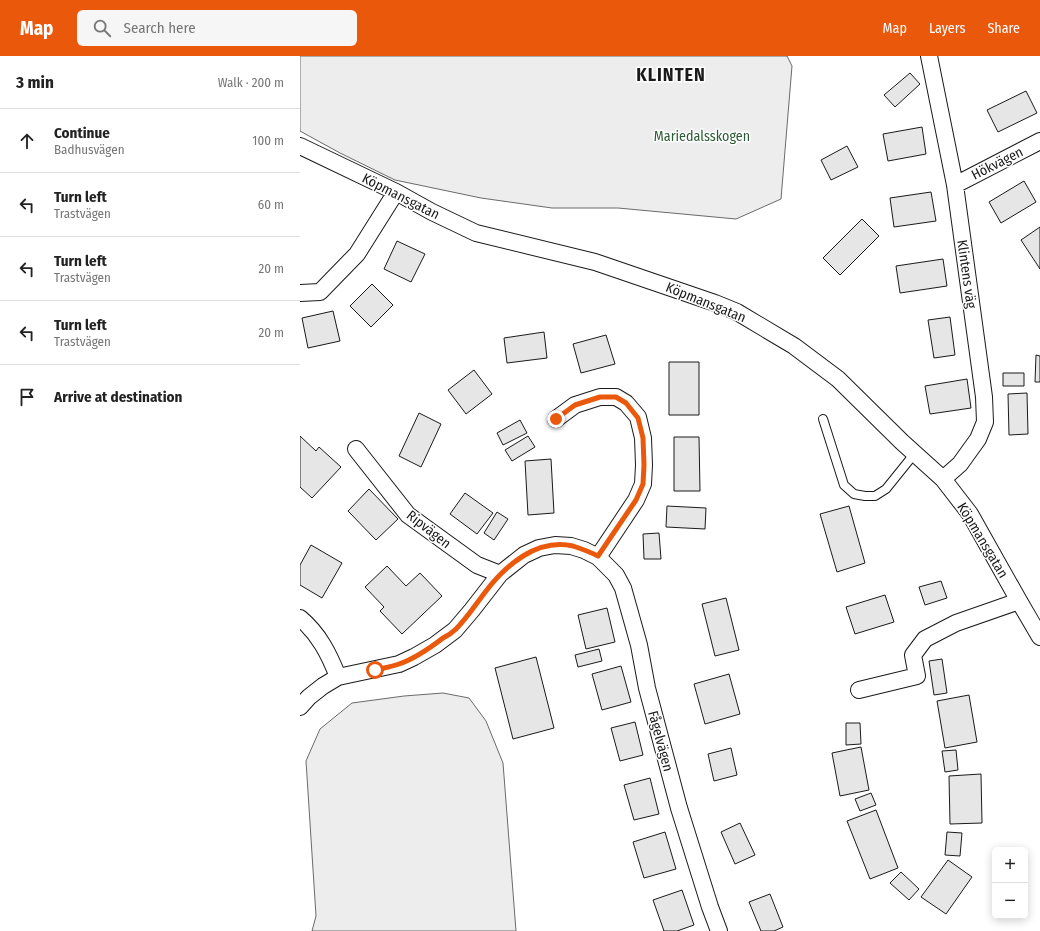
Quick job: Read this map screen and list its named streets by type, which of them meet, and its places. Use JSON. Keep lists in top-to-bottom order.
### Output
{
  "streets": {
    "street": [
      "Hökvägen",
      "Köpmansgatan",
      "Klintens väg",
      "Ripvägen",
      "Fågelvägen"
    ]
  },
  "crossings": [
    ["Hökvägen", "Klintens väg"],
    ["Köpmansgatan", "Klintens väg"]
  ],
  "districts": ["KLINTEN"],
  "parks": ["Mariedalsskogen"],
  "page": {
    "header": "Map",
    "search": "Search here",
    "nav": ["Map", "Layers", "Share"],
    "heading": ["3 min", "Walk · 200 m"],
    "list": [
      ["Continue", "Badhusvägen", "100 m"],
      ["Turn left", "Trastvägen", "60 m"],
      ["Turn left", "Trastvägen", "20 m"],
      ["Turn left", "Trastvägen", "20 m"],
      "Arrive at destination"
    ],
    "map_buttons": ["+", "−"]
  }
}
